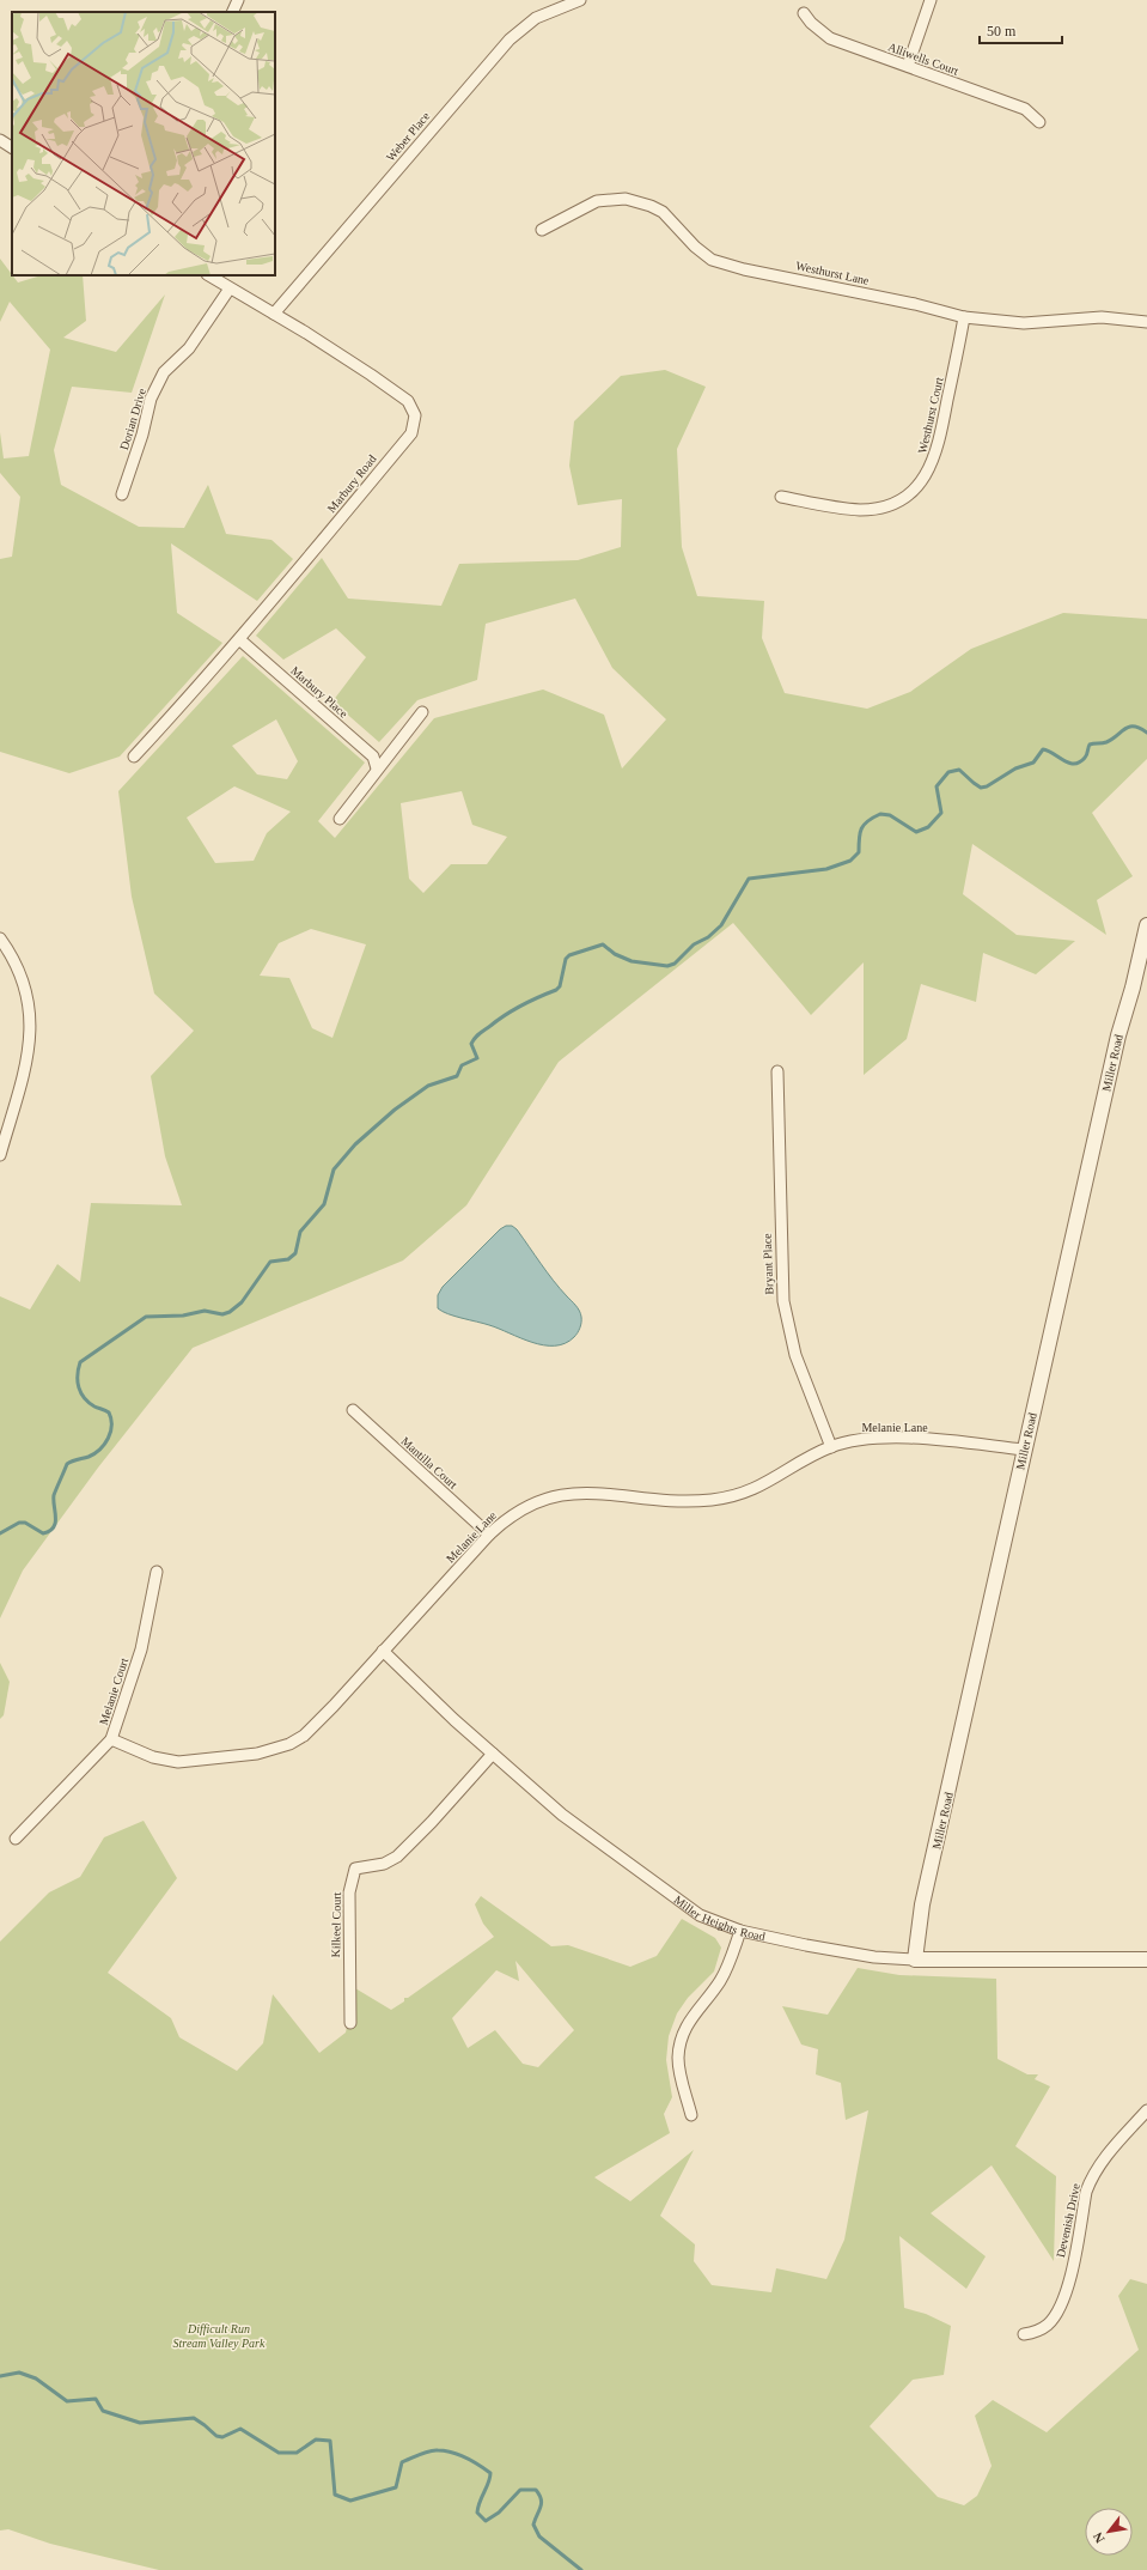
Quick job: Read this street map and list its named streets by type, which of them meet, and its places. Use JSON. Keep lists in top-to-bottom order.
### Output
{
  "streets": {
    "street": [
      "Alliwells Court",
      "Weber Place",
      "Westhurst Lane",
      "Westhurst Court",
      "Dorian Drive",
      "Marbury Road",
      "Marbury Place",
      "Miller Road",
      "Bryant Place",
      "Melanie Lane",
      "Mantilla Court",
      "Melanie Court",
      "Miller Heights Road",
      "Kilkeel Court",
      "Devenish Drive"
    ]
  },
  "crossings": [
    ["Weber Place", "Marbury Road"],
    ["Westhurst Lane", "Westhurst Court"],
    ["Dorian Drive", "Marbury Road"],
    ["Marbury Road", "Marbury Place"],
    ["Miller Road", "Melanie Lane"],
    ["Miller Road", "Miller Heights Road"],
    ["Bryant Place", "Melanie Lane"],
    ["Melanie Lane", "Mantilla Court"],
    ["Melanie Lane", "Melanie Court"],
    ["Melanie Lane", "Miller Heights Road"],
    ["Miller Heights Road", "Kilkeel Court"]
  ],
  "parks": ["Difficult Run Stream Valley Park"],
  "scale_bar": "50 m",
  "north": "bottom left"
}
